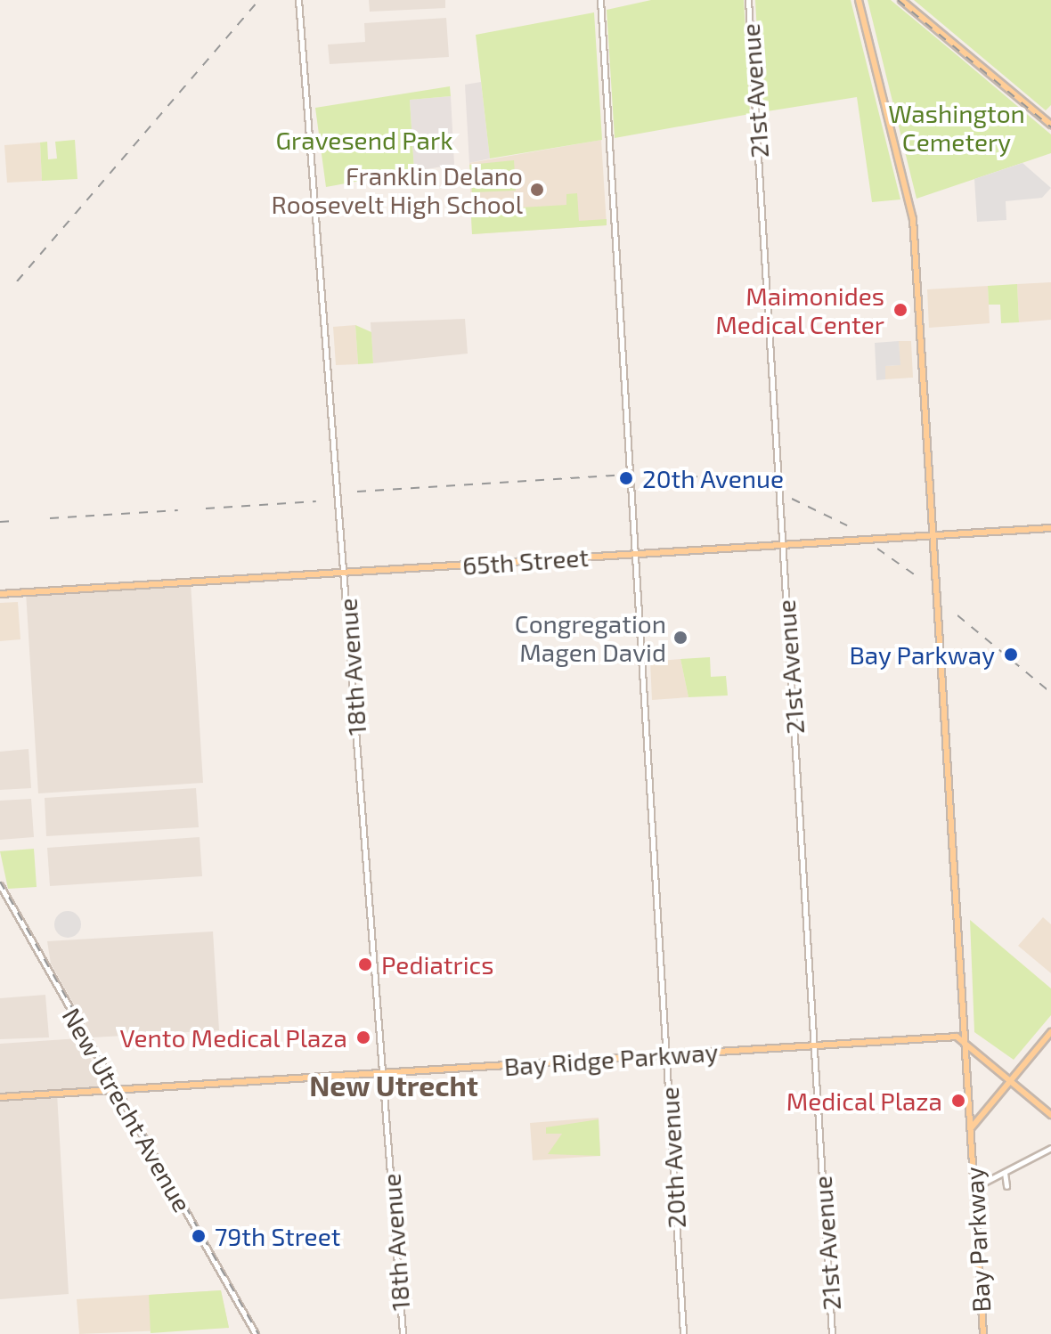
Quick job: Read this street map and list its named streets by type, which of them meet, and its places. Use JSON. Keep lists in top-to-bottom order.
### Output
{
  "streets": {
    "main road": ["65th Street", "Bay Ridge Parkway", "Bay Parkway"],
    "street": [
      "21st Avenue",
      "18th Avenue",
      "New Utrecht Avenue",
      "20th Avenue"
    ]
  },
  "crossings": [
    ["21st Avenue", "65th Street"],
    ["21st Avenue", "Bay Ridge Parkway"],
    ["65th Street", "18th Avenue"],
    ["65th Street", "20th Avenue"],
    ["65th Street", "Bay Parkway"],
    ["18th Avenue", "Bay Ridge Parkway"],
    ["Bay Ridge Parkway", "New Utrecht Avenue"],
    ["Bay Ridge Parkway", "20th Avenue"],
    ["Bay Ridge Parkway", "Bay Parkway"]
  ],
  "districts": ["New Utrecht"],
  "parks": ["Washington Cemetery", "Gravesend Park"],
  "places": [
    "Franklin Delano Roosevelt High School",
    "Maimonides Medical Center",
    "20th Avenue",
    "Congregation Magen David",
    "Bay Parkway",
    "Pediatrics",
    "Vento Medical Plaza",
    "Medical Plaza",
    "79th Street"
  ]
}
